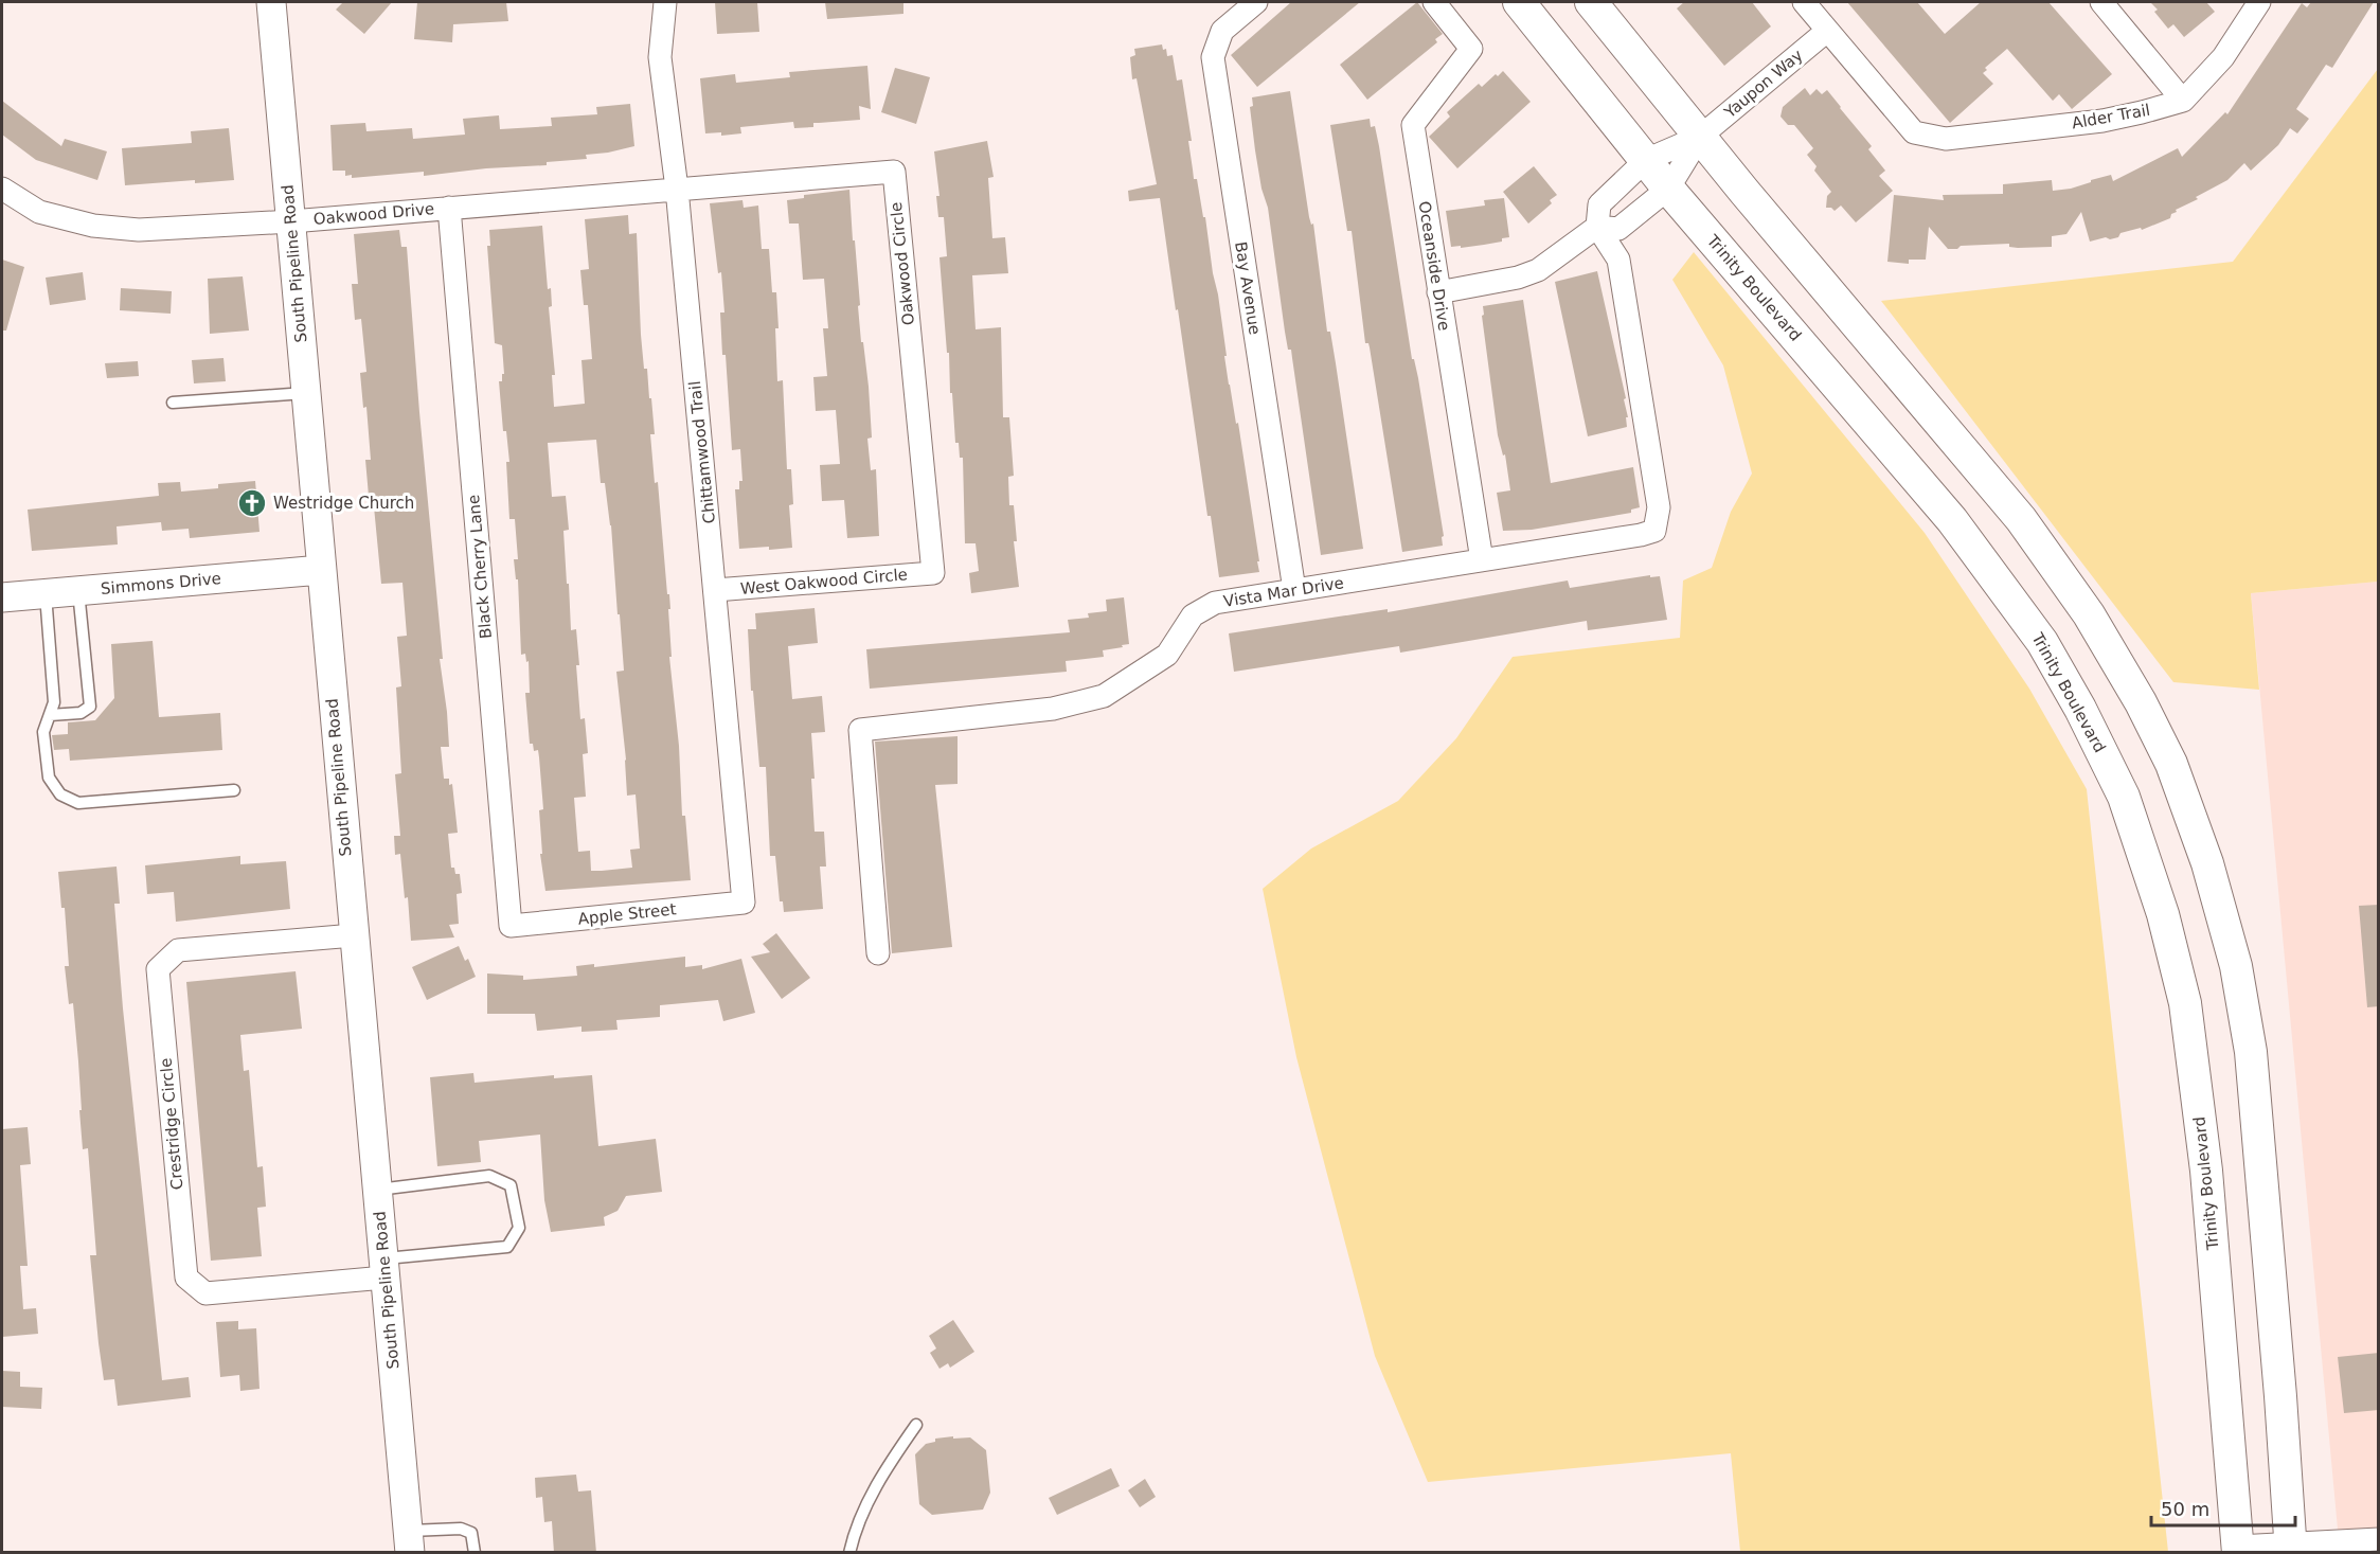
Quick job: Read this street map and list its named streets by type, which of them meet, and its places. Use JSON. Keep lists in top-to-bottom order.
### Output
{
  "streets": {
    "main road": ["Trinity Boulevard"],
    "street": [
      "Yaupon Way",
      "Alder Trail",
      "Oakwood Drive",
      "South Pipeline Road",
      "Oakwood Circle",
      "Oceanside Drive",
      "Bay Avenue",
      "Chittamwood Trail",
      "Black Cherry Lane",
      "West Oakwood Circle",
      "Simmons Drive",
      "Vista Mar Drive",
      "Apple Street",
      "Crestridge Circle"
    ]
  },
  "crossings": [
    ["Yaupon Way", "Alder Trail"],
    ["Oakwood Drive", "South Pipeline Road"],
    ["Oakwood Drive", "Oakwood Circle"],
    ["Oakwood Drive", "Chittamwood Trail"],
    ["Oakwood Drive", "Black Cherry Lane"],
    ["South Pipeline Road", "Simmons Drive"],
    ["South Pipeline Road", "Crestridge Circle"],
    ["Oakwood Circle", "Chittamwood Trail"],
    ["Oakwood Circle", "West Oakwood Circle"],
    ["Oceanside Drive", "Vista Mar Drive"],
    ["Bay Avenue", "Vista Mar Drive"],
    ["Chittamwood Trail", "West Oakwood Circle"],
    ["Chittamwood Trail", "Apple Street"],
    ["Black Cherry Lane", "Apple Street"]
  ],
  "places": {
    "church": ["Westridge Church"]
  },
  "scale_bar": "50 m"
}
